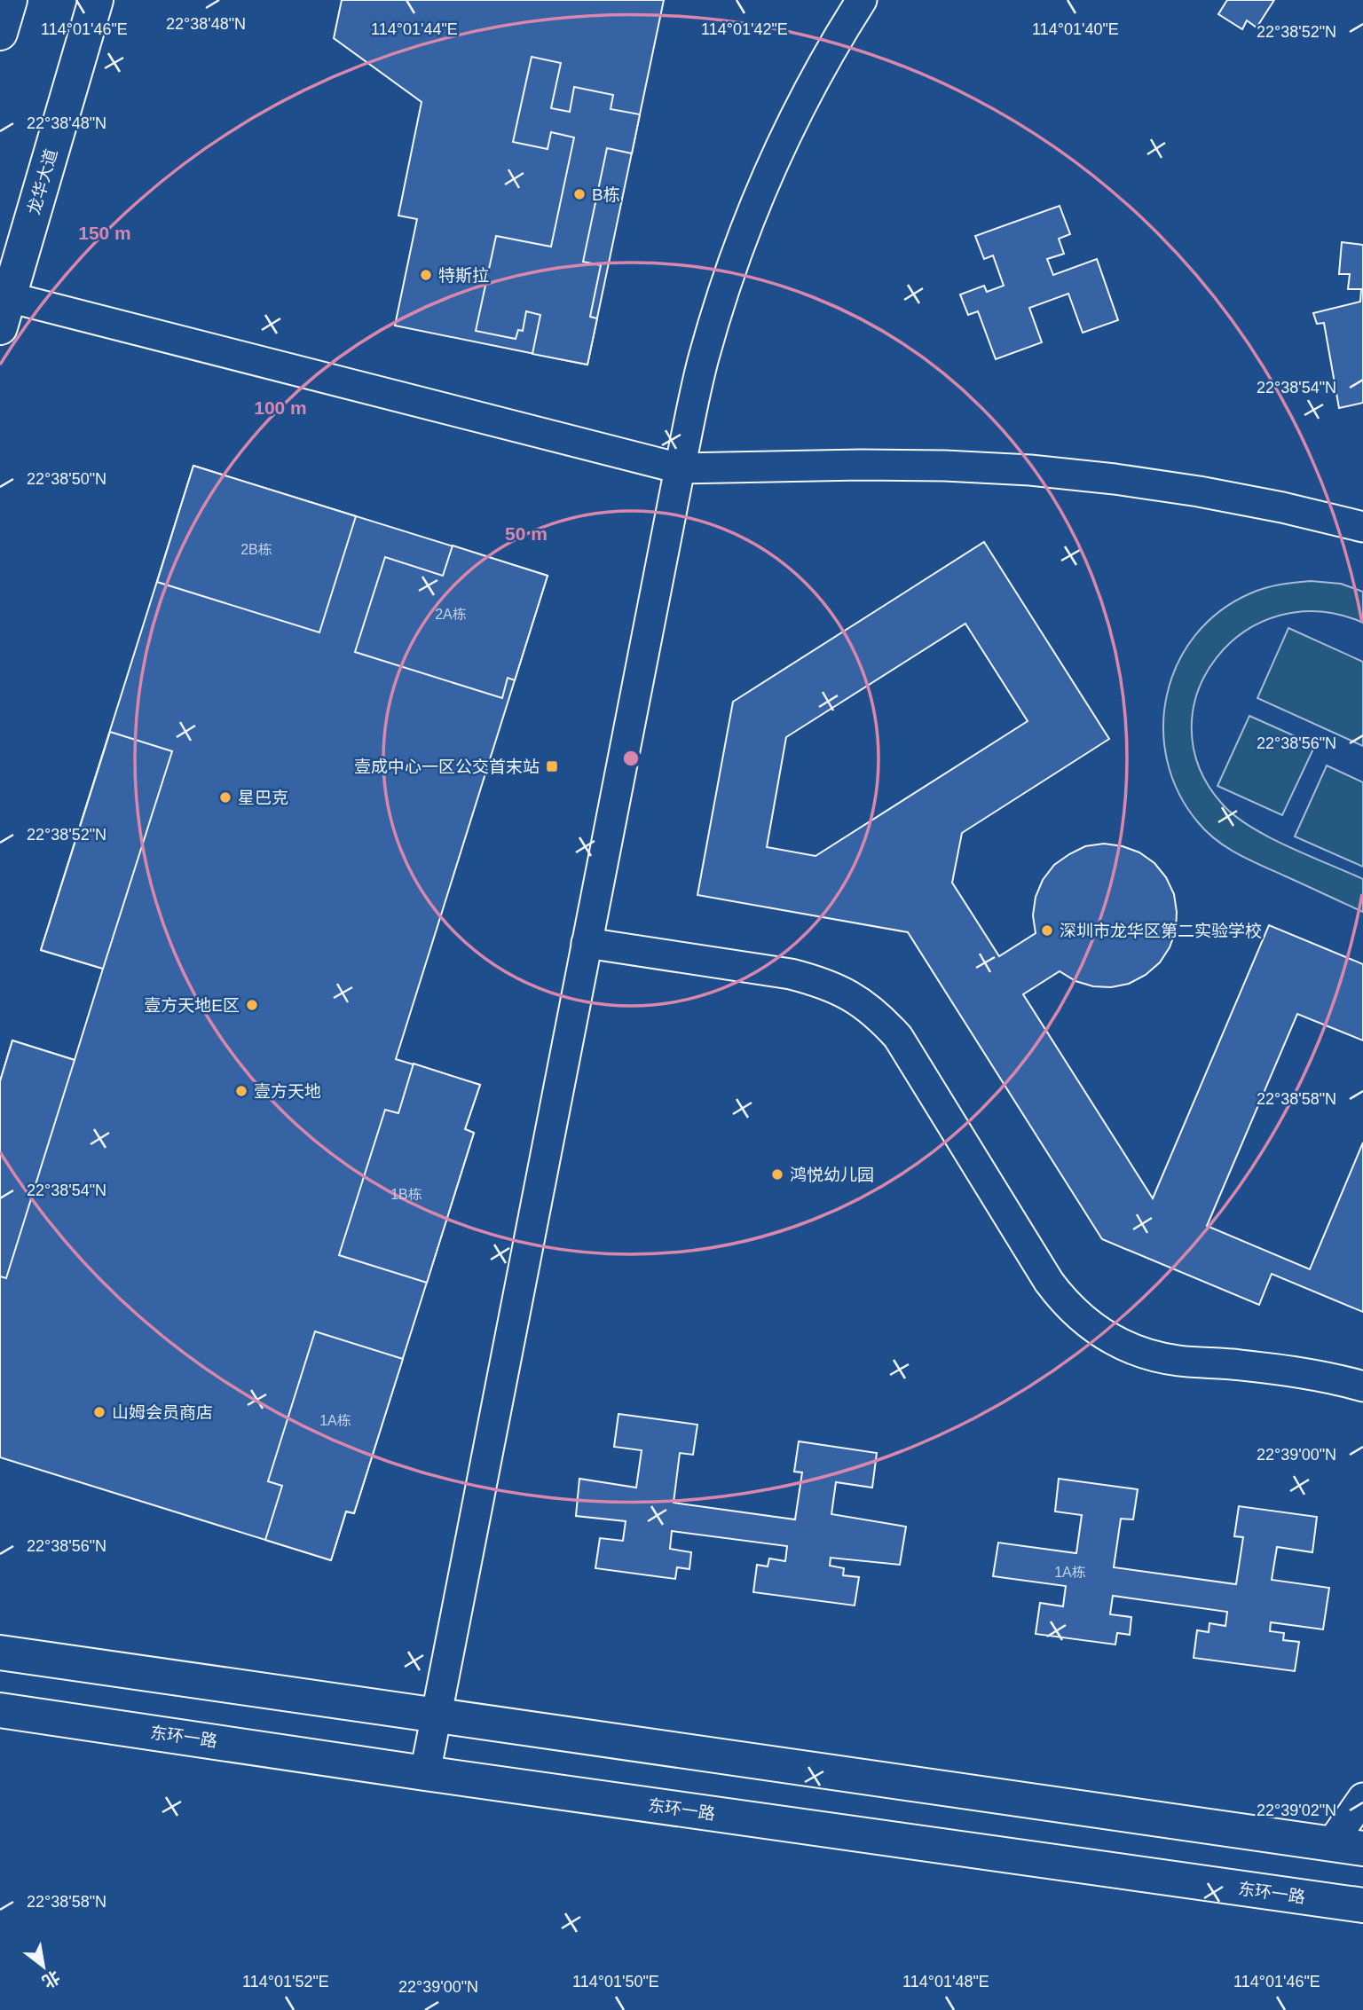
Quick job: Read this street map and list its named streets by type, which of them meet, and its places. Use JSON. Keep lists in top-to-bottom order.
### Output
{
  "streets": {
    "main road": ["龙华大道", "东环一路"]
  },
  "places": {
    "other": [
      "B栋",
      "特斯拉",
      "星巴克",
      "深圳市龙华区第二实验学校",
      "壹方天地E区",
      "壹方天地",
      "鸿悦幼儿园",
      "山姆会员商店"
    ],
    "transit": ["壹成中心一区公交首末站"]
  },
  "house_numbers": [
    "2B栋",
    "2A栋",
    "1B栋",
    "1A栋",
    "1A栋"
  ],
  "north": "bottom right",
  "coordinates": [
    "22°38'48\"N",
    "114°01'46\"E",
    "114°01'44\"E",
    "114°01'42\"E",
    "114°01'40\"E",
    "22°38'52\"N",
    "22°38'54\"N",
    "22°38'50\"N",
    "22°38'56\"N",
    "22°38'58\"N",
    "22°39'00\"N",
    "22°39'02\"N",
    "114°01'52\"E",
    "114°01'50\"E",
    "114°01'48\"E"
  ],
  "rings": ["150 m", "100 m", "50 m"]
}
